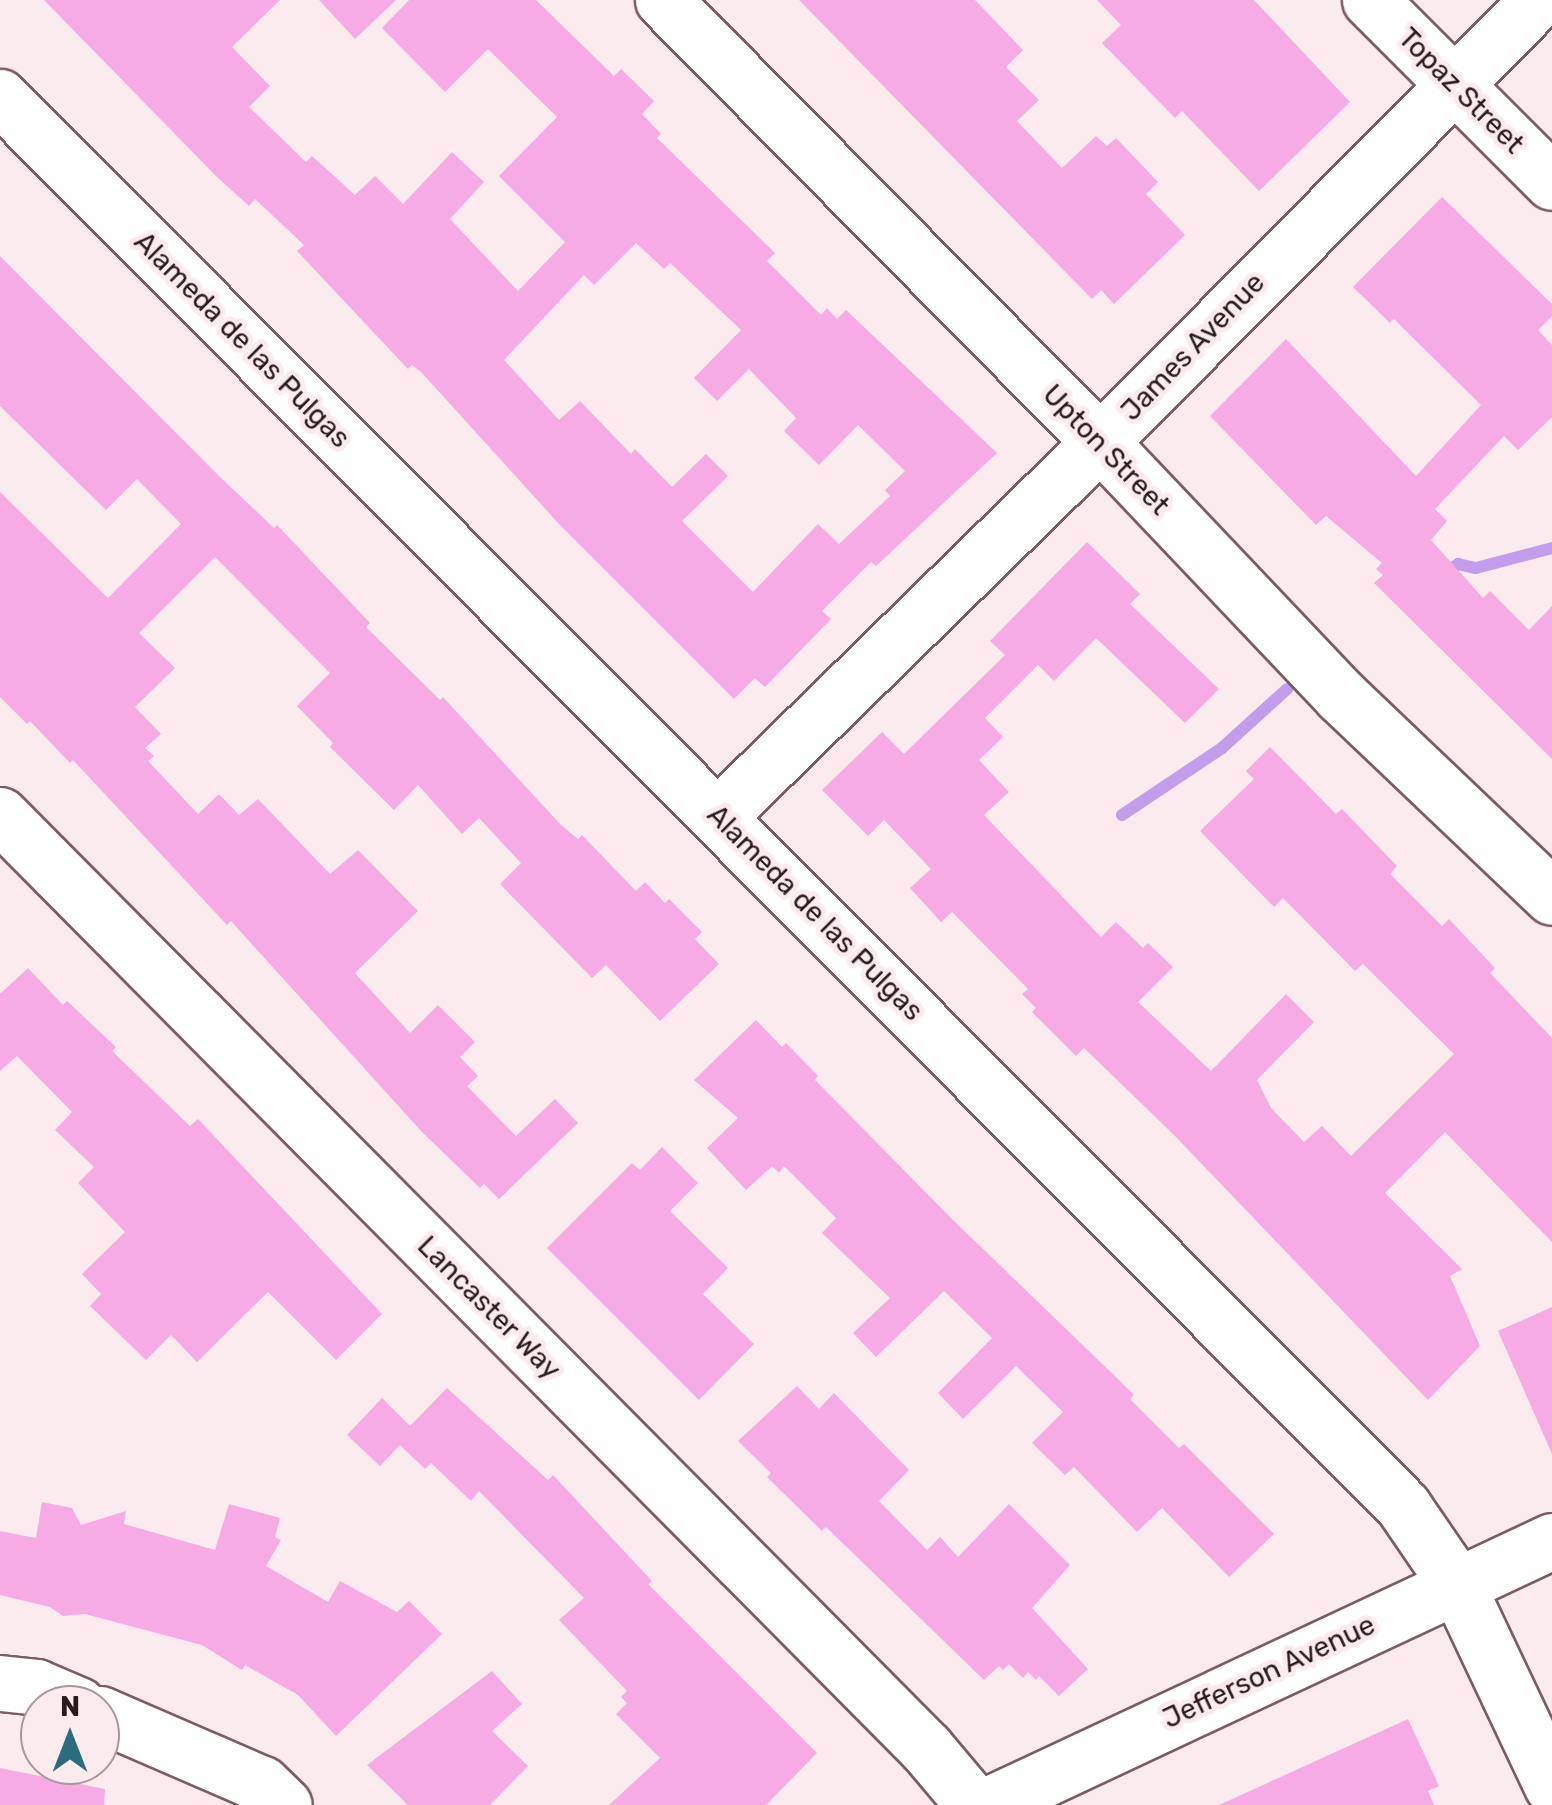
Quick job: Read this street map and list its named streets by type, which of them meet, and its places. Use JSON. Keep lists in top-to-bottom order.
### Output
{
  "streets": {
    "street": [
      "Topaz Street",
      "Alameda de las Pulgas",
      "James Avenue",
      "Upton Street",
      "Lancaster Way",
      "Jefferson Avenue"
    ]
  },
  "crossings": [
    ["Topaz Street", "James Avenue"],
    ["Alameda de las Pulgas", "James Avenue"],
    ["Alameda de las Pulgas", "Jefferson Avenue"],
    ["James Avenue", "Upton Street"]
  ],
  "north": "top"
}
